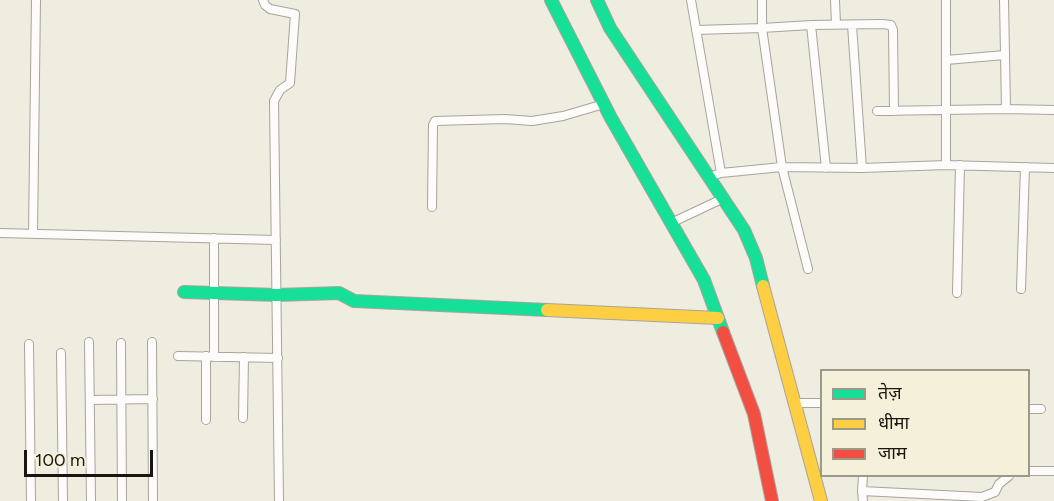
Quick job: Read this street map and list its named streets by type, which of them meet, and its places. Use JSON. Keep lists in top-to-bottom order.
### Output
{
  "legend": ["तेज़", "धीमा", "जाम"],
  "scale_bar": "100 m"
}
